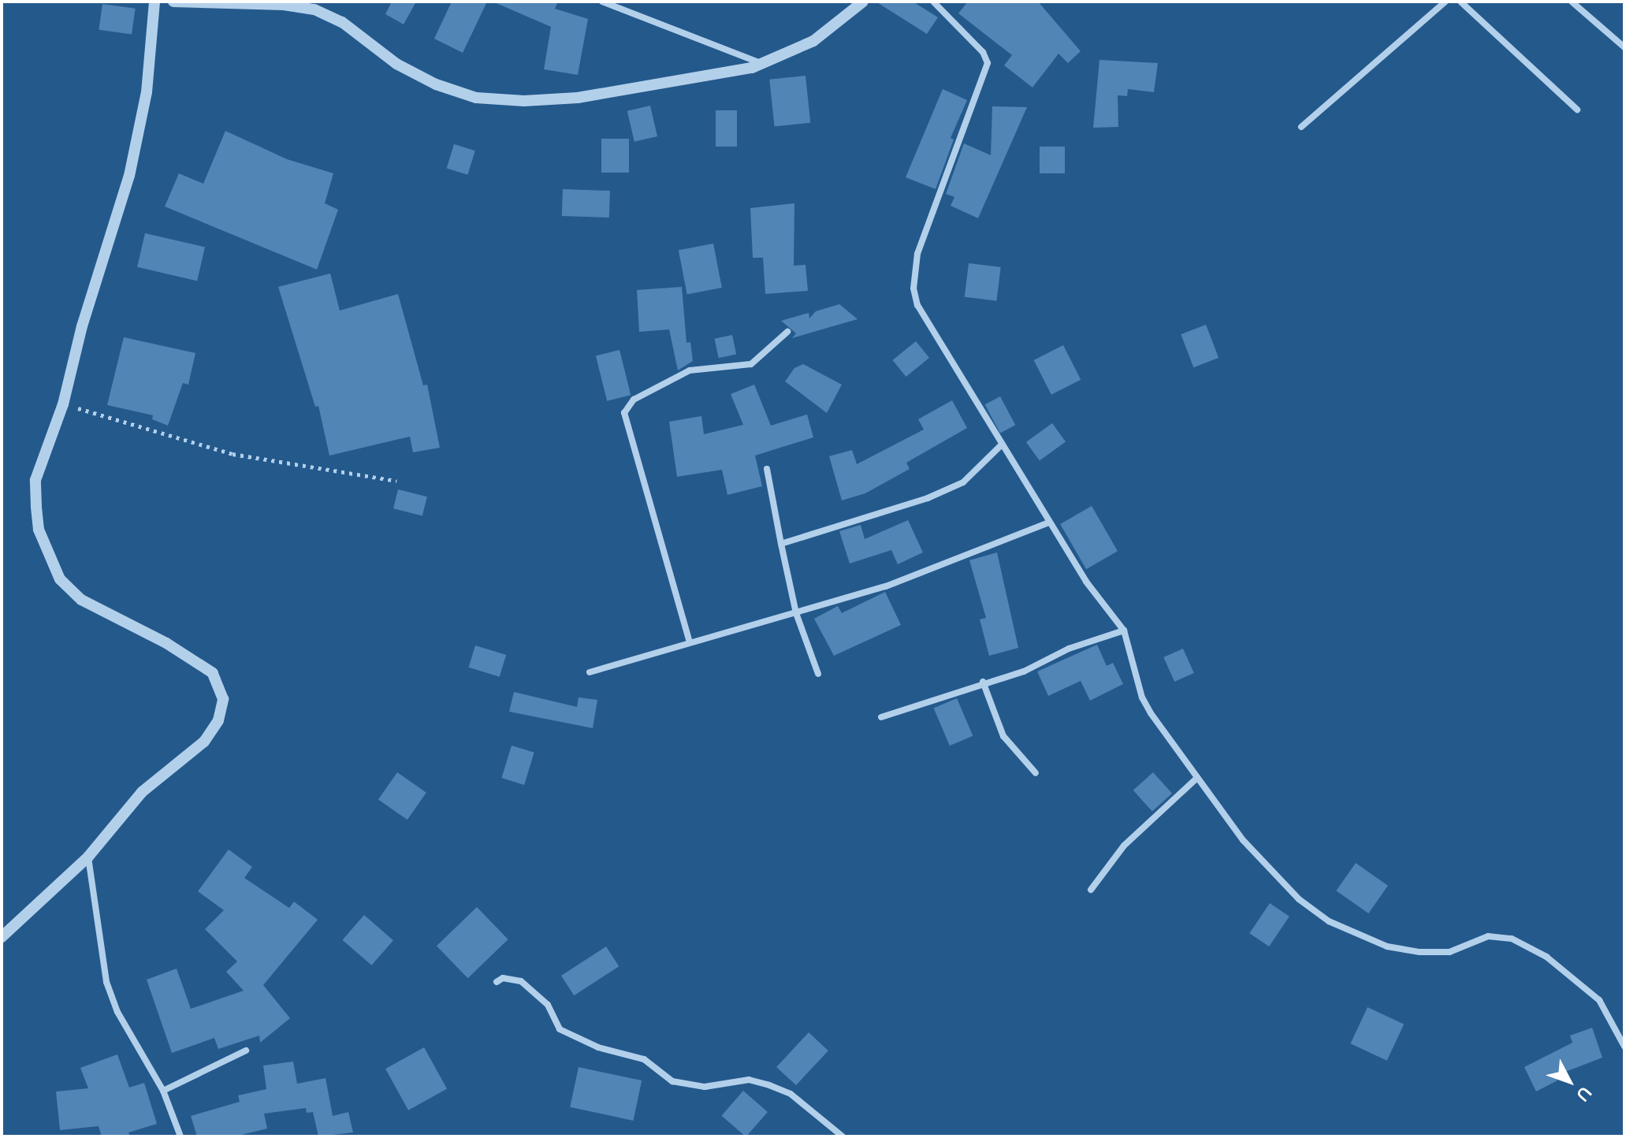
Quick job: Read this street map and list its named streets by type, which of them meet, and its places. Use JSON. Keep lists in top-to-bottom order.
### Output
{
  "north": "bottom right"
}
